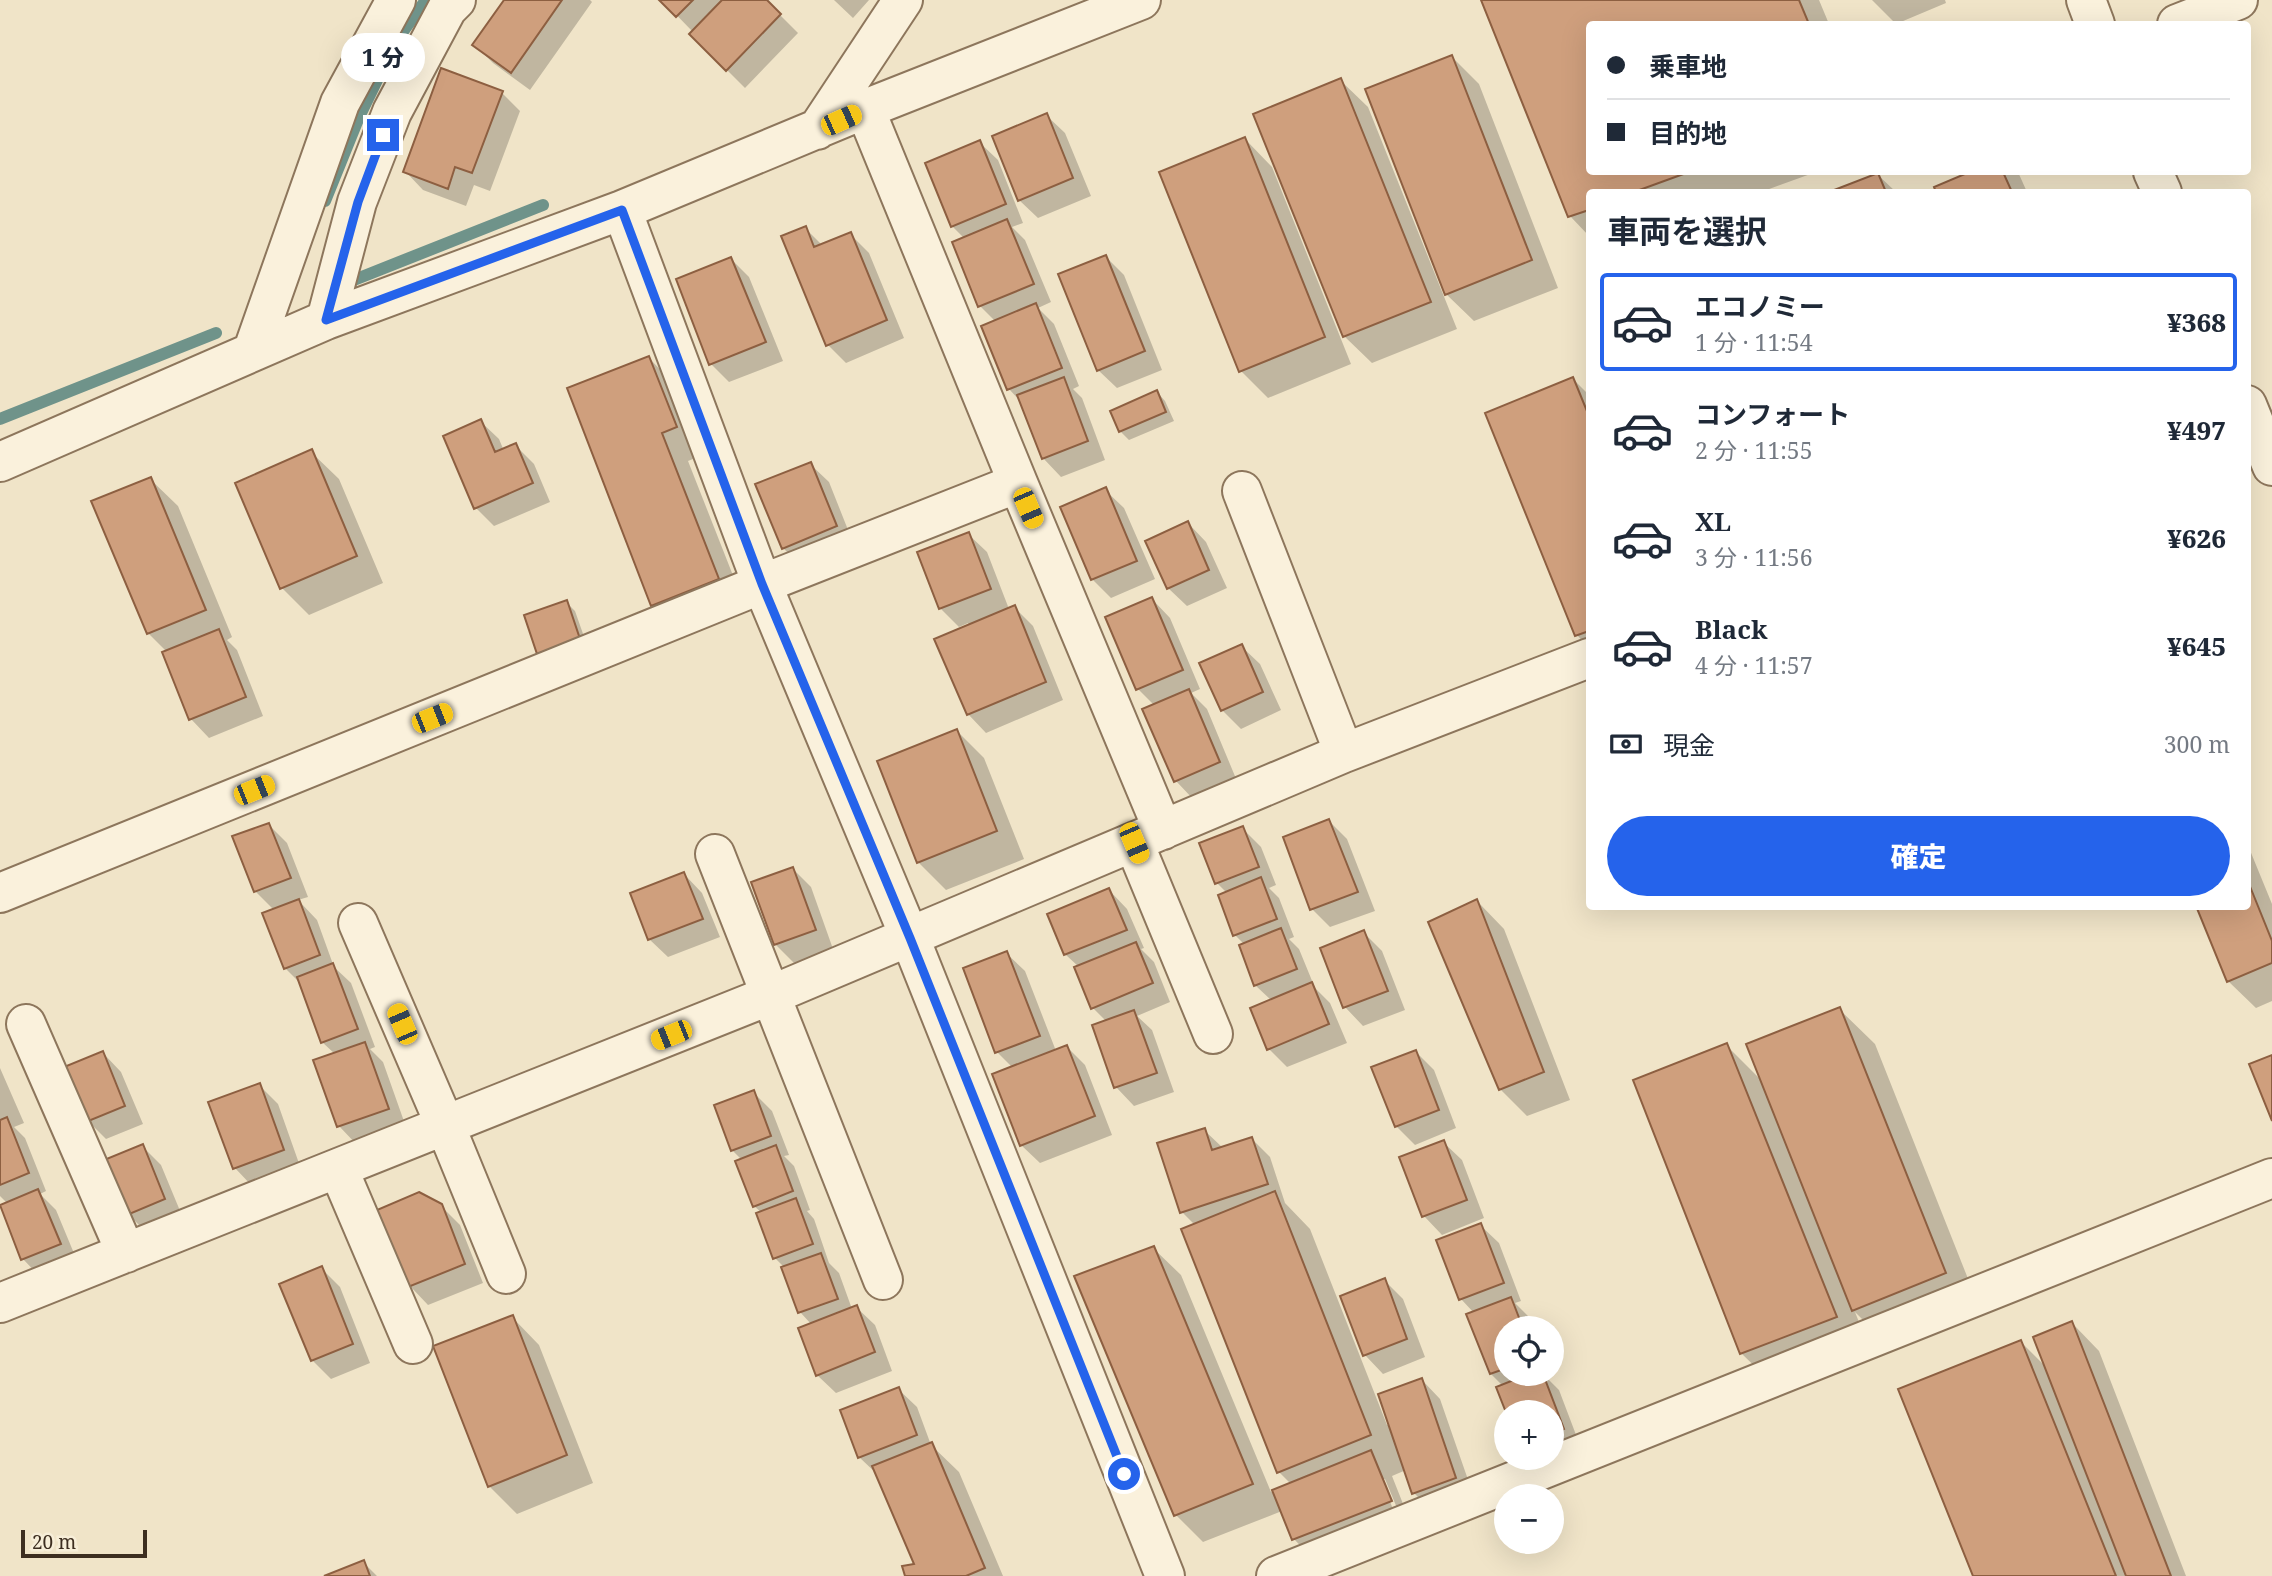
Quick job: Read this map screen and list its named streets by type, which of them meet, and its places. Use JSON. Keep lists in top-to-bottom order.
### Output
{
  "scale_bar": "20 m",
  "page": {
    "banner": ["乗車地", "目的地"],
    "bubble": "1 分",
    "heading": "車両を選択",
    "list": [
      {
        "name": "エコノミー",
        "note": "1 分 · 11:54",
        "value": "¥368"
      },
      {
        "name": "コンフォート",
        "note": "2 分 · 11:55",
        "value": "¥497"
      },
      {
        "name": "XL",
        "note": "3 分 · 11:56",
        "value": "¥626"
      },
      {
        "name": "Black",
        "note": "4 分 · 11:57",
        "value": "¥645"
      }
    ],
    "pay": ["現金", "300 m"],
    "buttons": "確定",
    "map_buttons": ["+", "−"],
    "scale": "20 m"
  }
}
